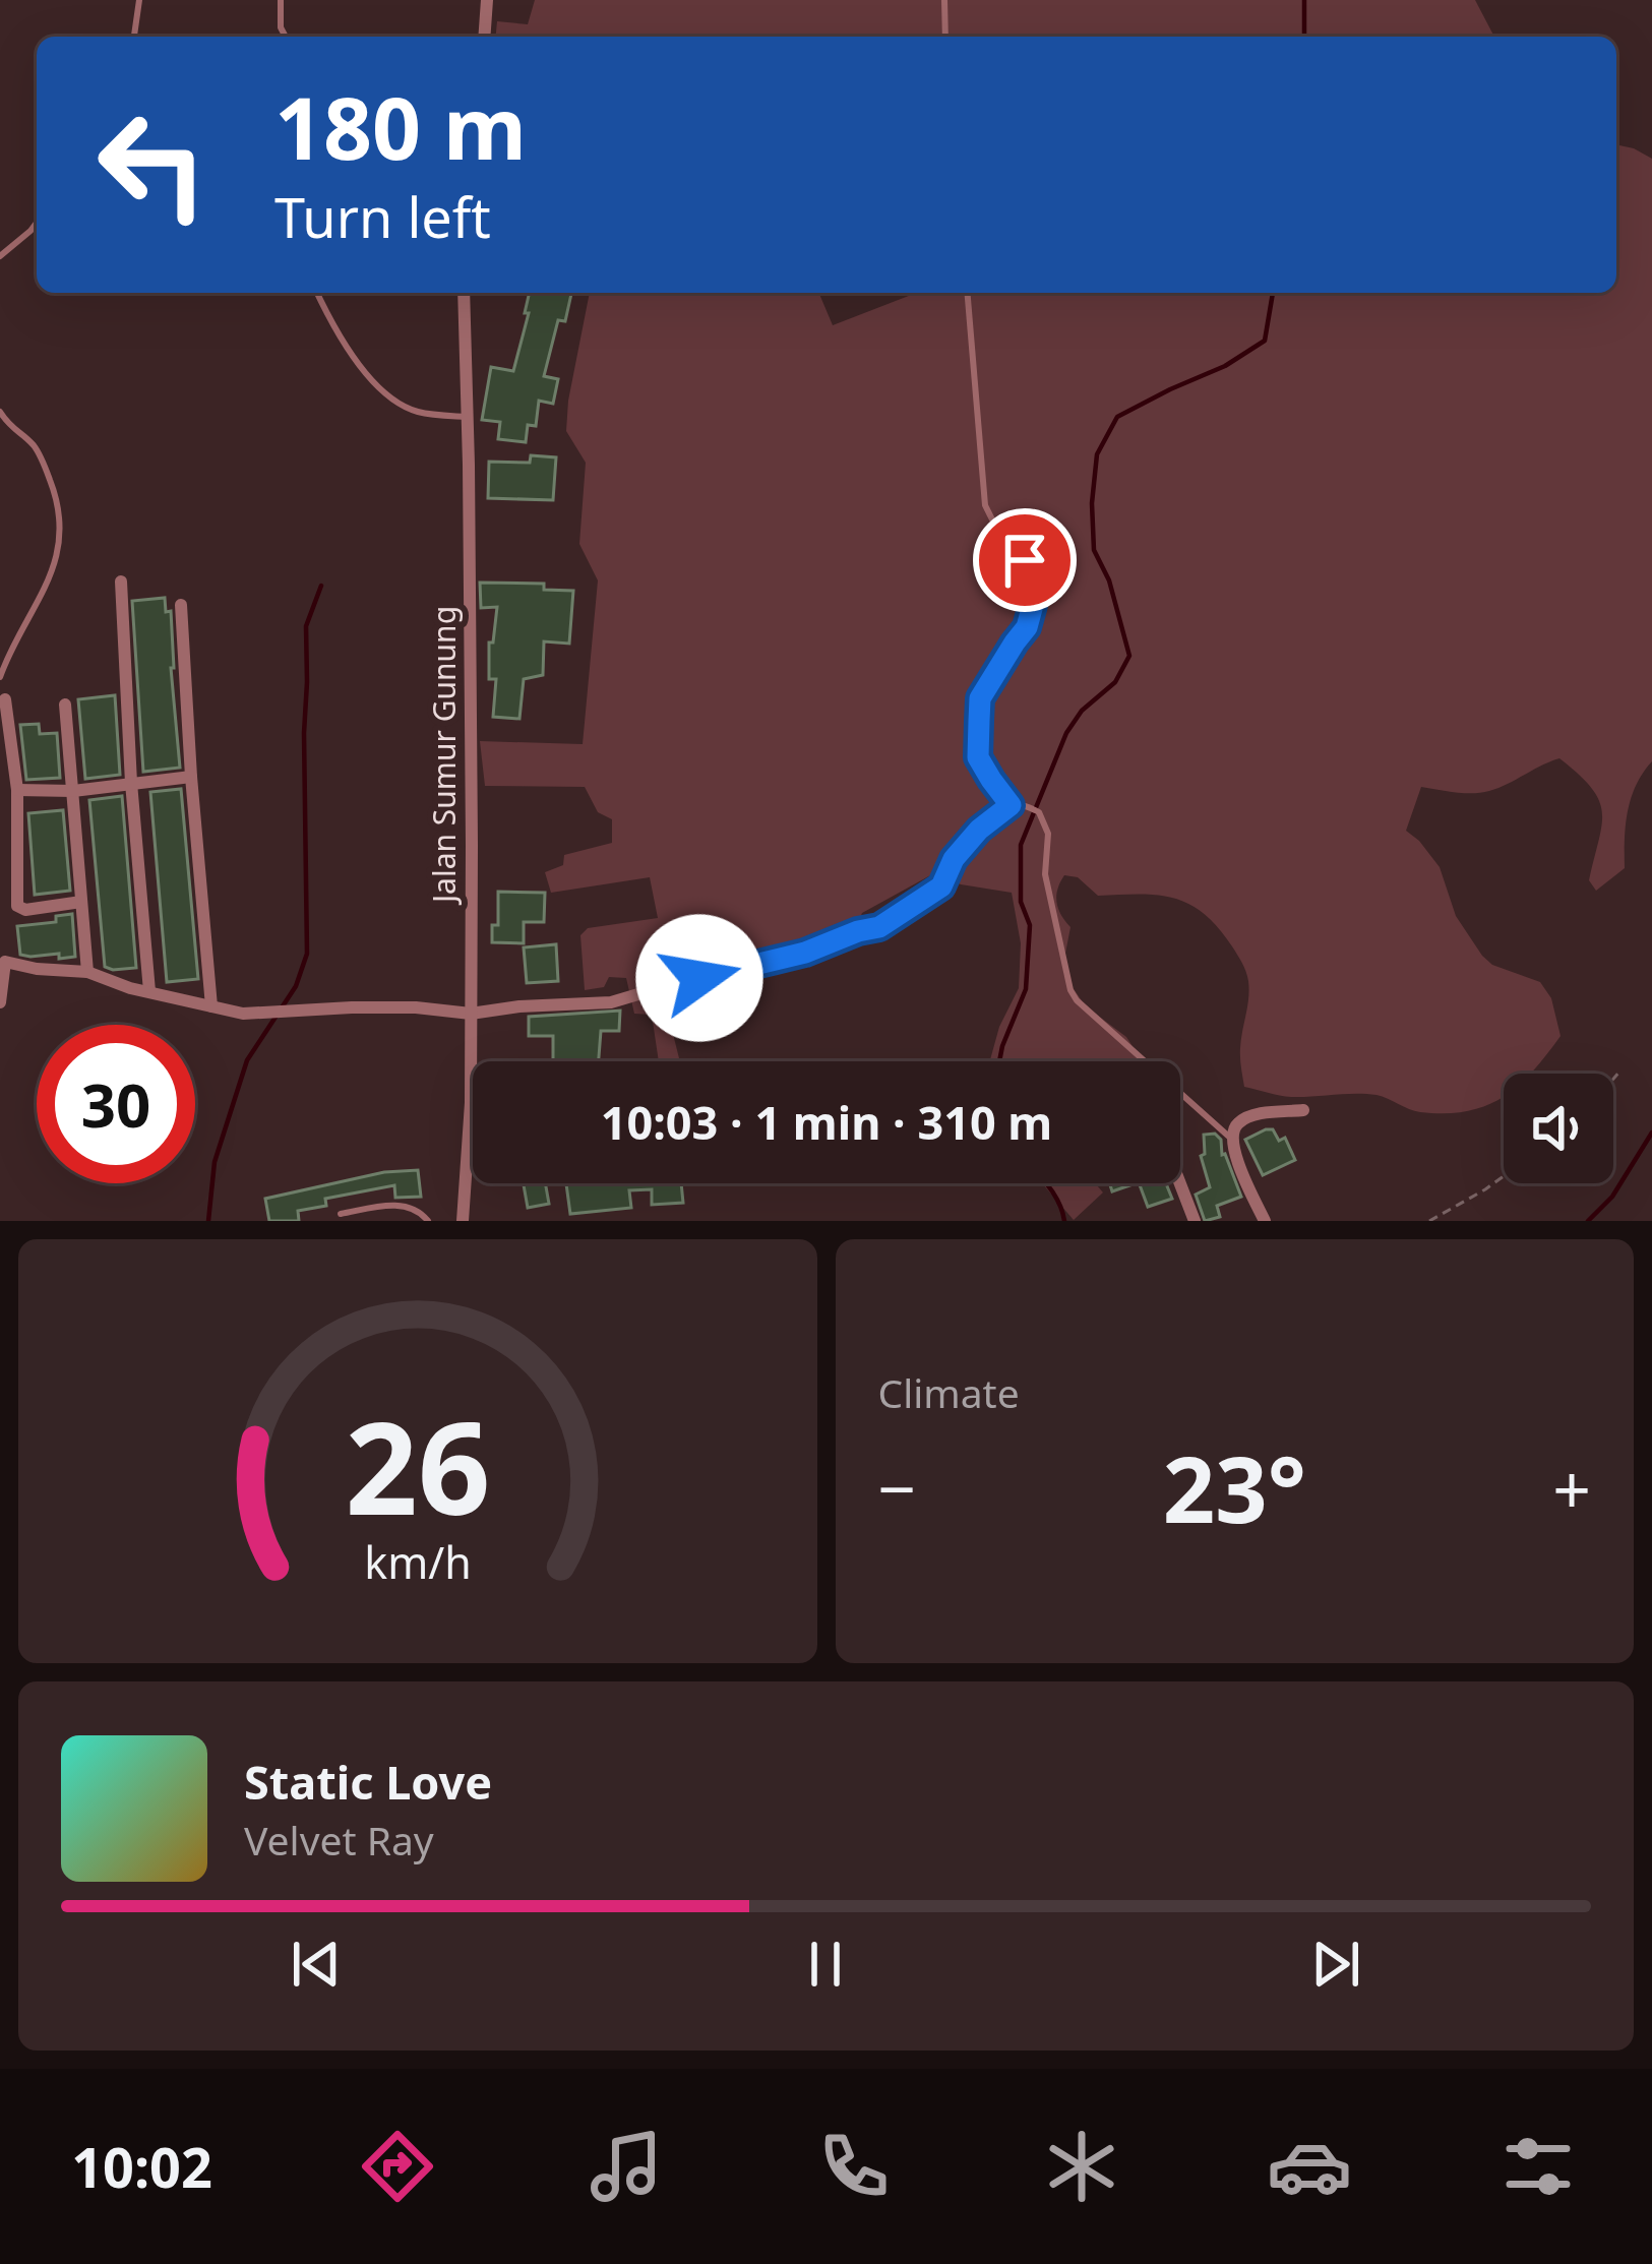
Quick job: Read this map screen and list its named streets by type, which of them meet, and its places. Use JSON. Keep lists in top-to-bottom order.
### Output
{
  "streets": {
    "street": ["Jalan Sumur Gunung"]
  },
  "page": {
    "turn": ["180 m", "Turn left"],
    "limit": "30",
    "trip": "10:03 · 1 min · 310 m",
    "tile": "Climate",
    "heat": ["−", "23°", "+"],
    "song": ["Static Love", "Velvet Ray"],
    "tabs": "10:02",
    "gauge": ["26", "km/h"]
  }
}
